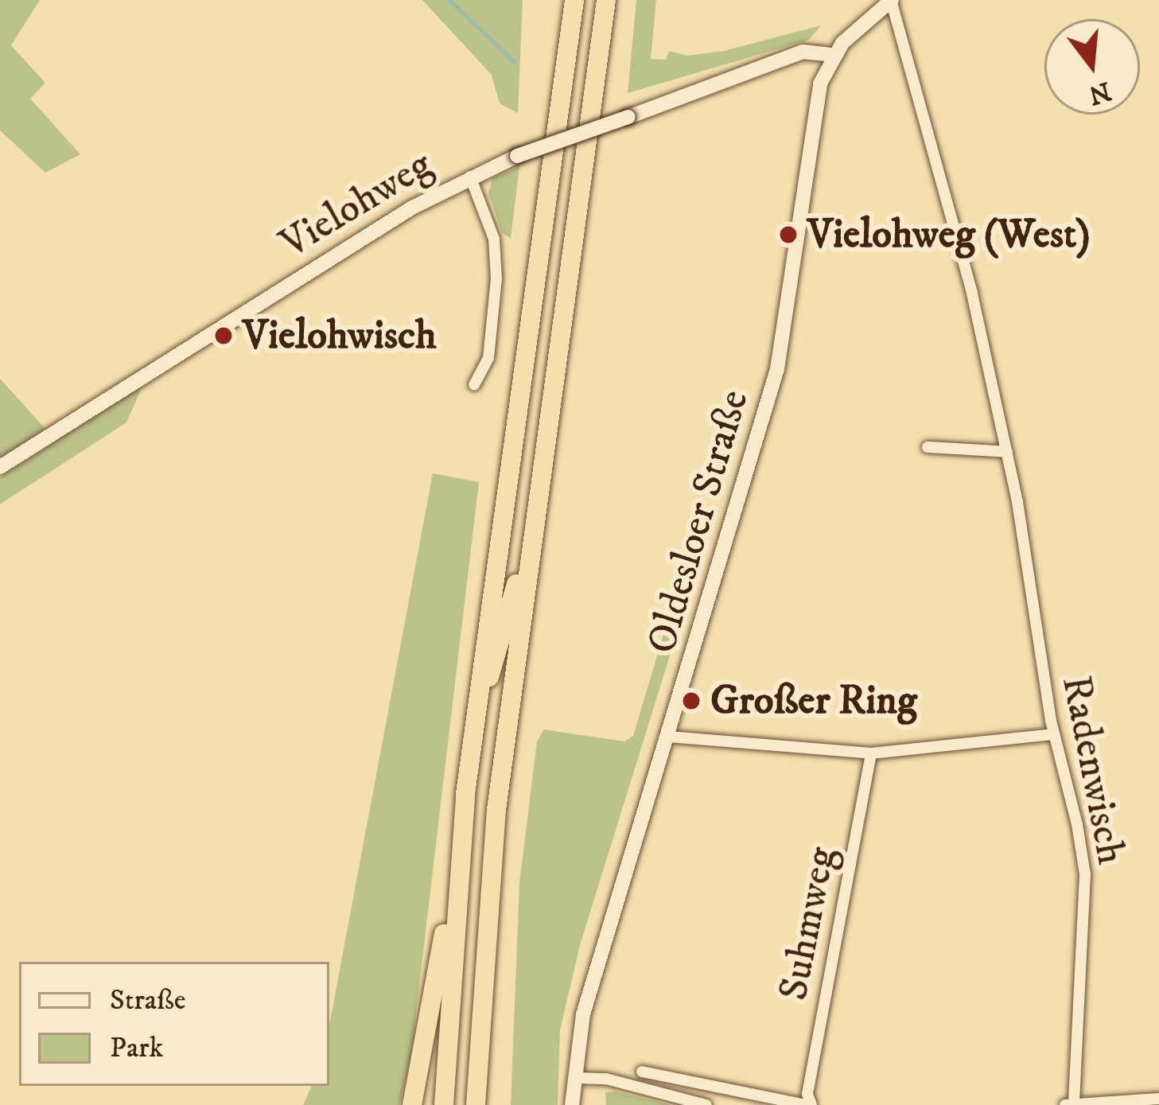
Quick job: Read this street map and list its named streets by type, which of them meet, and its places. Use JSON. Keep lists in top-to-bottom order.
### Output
{
  "streets": {
    "main road": ["Vielohweg", "Oldesloer Straße"],
    "street": ["Radenwisch", "Suhmweg"]
  },
  "crossings": [
    ["Vielohweg", "Oldesloer Straße"],
    ["Oldesloer Straße", "Radenwisch"]
  ],
  "places": ["Vielohweg (West)", "Vielohwisch", "Großer Ring"],
  "legend": ["Straße", "Park"],
  "north": "bottom"
}
